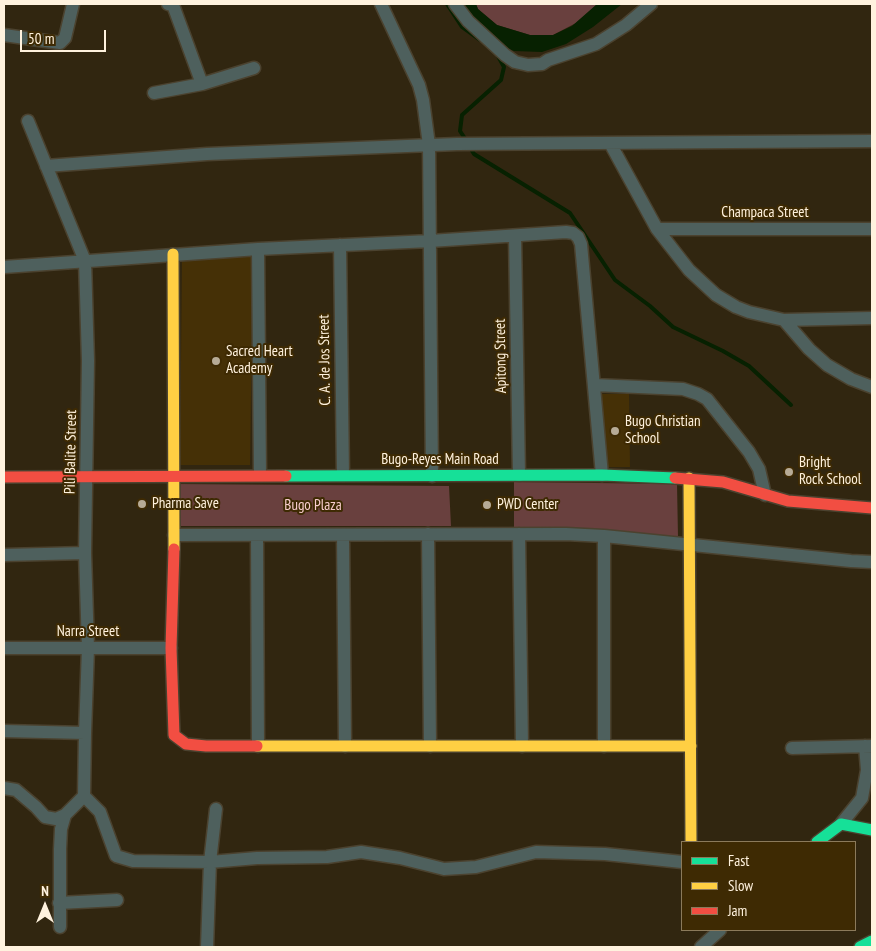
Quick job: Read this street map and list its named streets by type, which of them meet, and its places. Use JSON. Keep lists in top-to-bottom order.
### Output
{
  "streets": {
    "street": [
      "Champaca Street",
      "Apitong Street",
      "C. A. de Jos Street",
      "Pili Balite Street",
      "Bugo-Reyes Main Road",
      "Narra Street"
    ]
  },
  "crossings": [
    ["Apitong Street", "Bugo-Reyes Main Road"],
    ["C. A. de Jos Street", "Bugo-Reyes Main Road"],
    ["Pili Balite Street", "Bugo-Reyes Main Road"],
    ["Pili Balite Street", "Narra Street"]
  ],
  "parks": ["Bugo Plaza"],
  "places": [
    "Sacred Heart Academy",
    "Bugo Christian School",
    "Bright Rock School",
    "Pharma Save",
    "PWD Center"
  ],
  "legend": ["Fast", "Slow", "Jam"],
  "scale_bar": "50 m",
  "north": "top"
}
